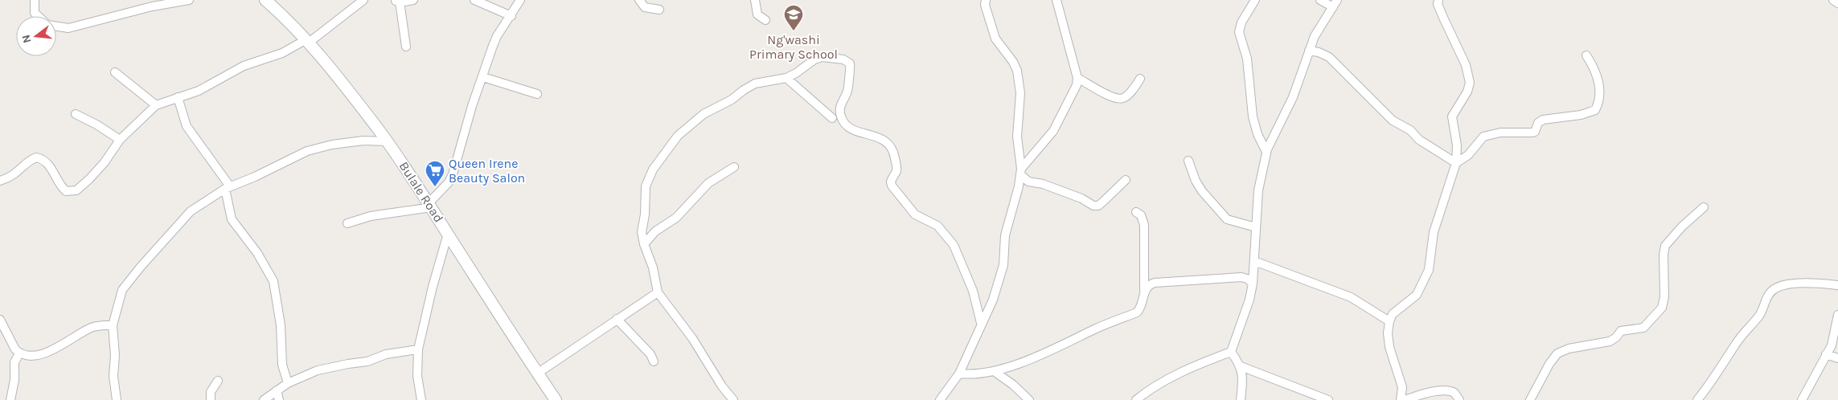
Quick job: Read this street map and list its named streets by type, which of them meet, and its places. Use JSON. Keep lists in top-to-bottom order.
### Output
{
  "streets": {
    "street": ["Bulale Road"]
  },
  "places": {
    "school or university": ["Ng'washi Primary School"],
    "supermarket": ["Queen Irene Beauty Salon"]
  },
  "north": "left"
}
